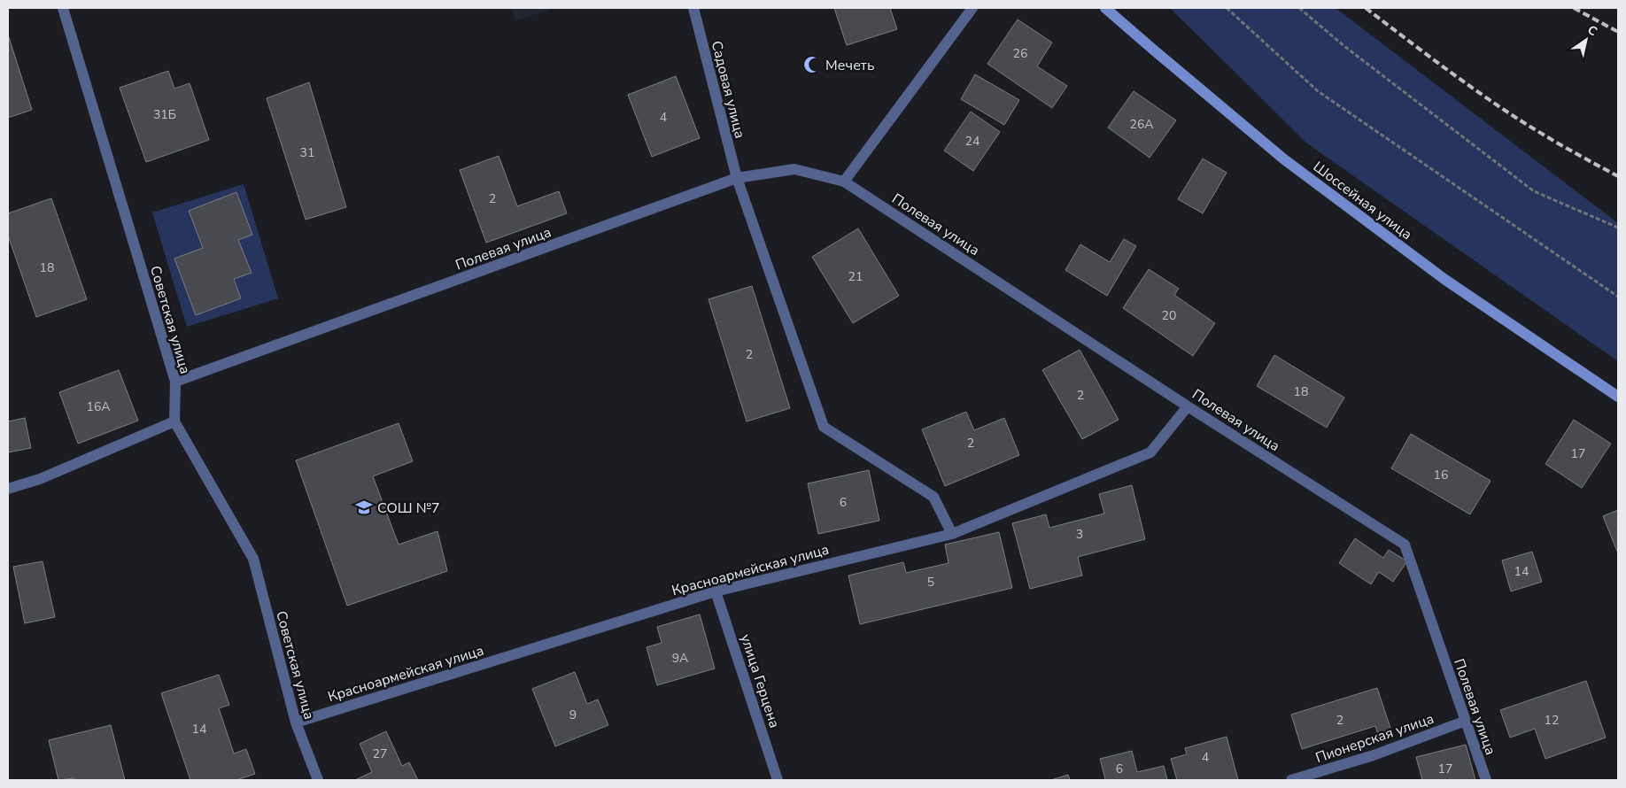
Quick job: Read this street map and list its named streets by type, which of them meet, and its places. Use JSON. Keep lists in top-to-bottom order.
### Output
{
  "streets": {
    "main road": ["Шоссейная улица"],
    "street": [
      "Садовая улица",
      "Полевая улица",
      "Советская улица",
      "Красноармейская улица",
      "улица Герцена",
      "Пионерская улица"
    ]
  },
  "crossings": [
    ["Садовая улица", "Полевая улица"],
    ["Садовая улица", "Красноармейская улица"],
    ["Полевая улица", "Советская улица"],
    ["Полевая улица", "Красноармейская улица"],
    ["Полевая улица", "Пионерская улица"],
    ["Советская улица", "Красноармейская улица"],
    ["Красноармейская улица", "улица Герцена"]
  ],
  "places": {
    "mosque": ["Мечеть"],
    "school or university": ["СОШ №7"]
  },
  "house_numbers": [
    "26",
    "31Б",
    "4",
    "26А",
    "24",
    "31",
    "2",
    "18",
    "21",
    "20",
    "2",
    "18",
    "2",
    "16А",
    "2",
    "17",
    "16",
    "6",
    "3",
    "14",
    "5",
    "9А",
    "9",
    "2",
    "12",
    "14",
    "27",
    "4",
    "6",
    "17"
  ],
  "north": "top right"
}
